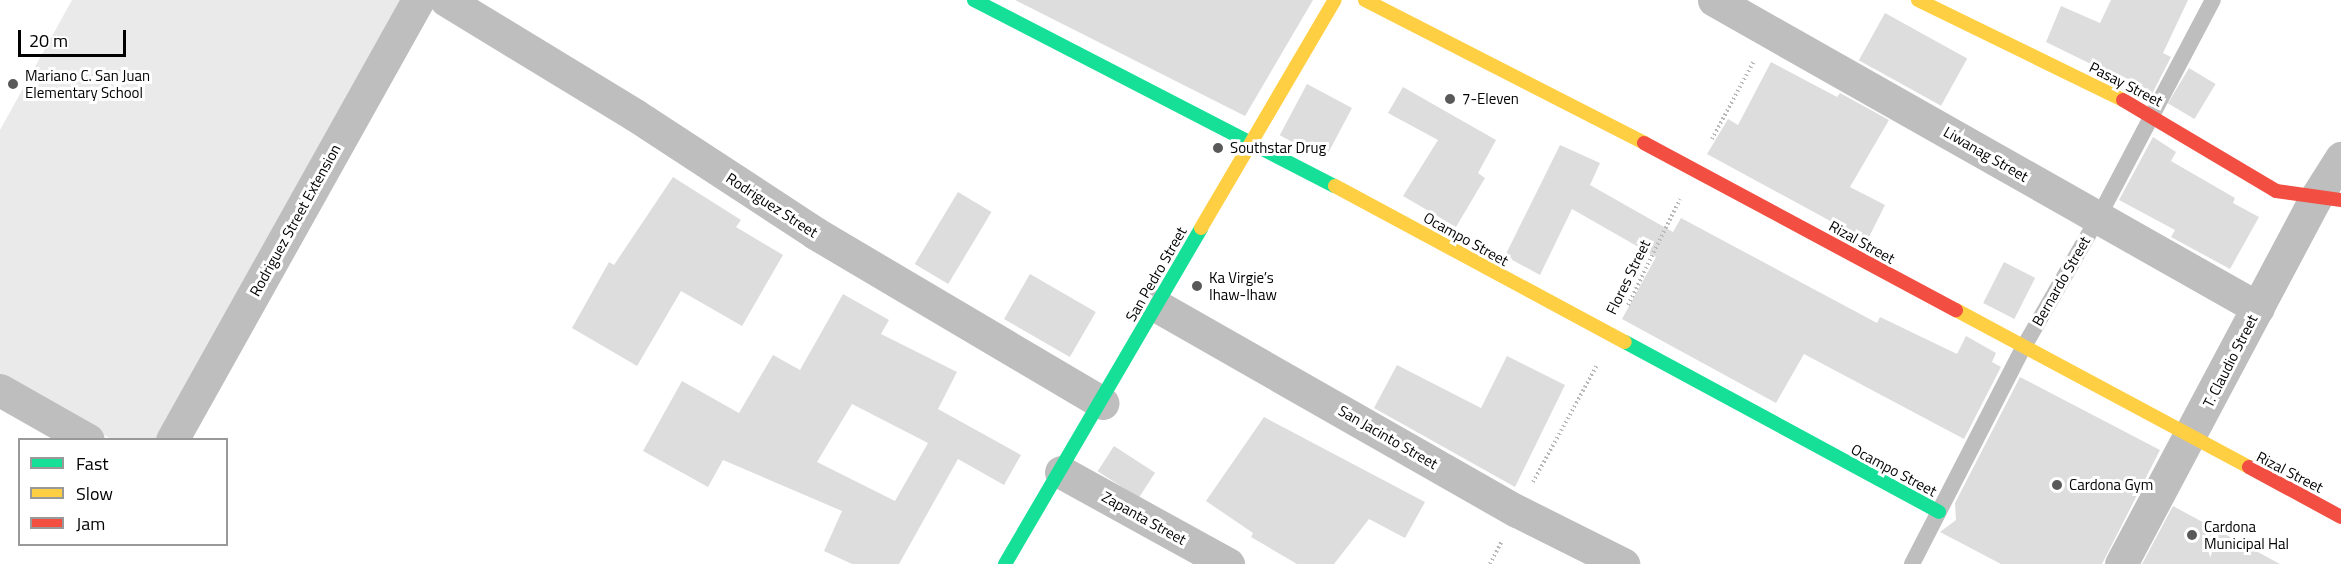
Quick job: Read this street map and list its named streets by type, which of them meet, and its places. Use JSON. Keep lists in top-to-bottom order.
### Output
{
  "streets": {
    "main road": [
      "Pasay Street",
      "Ocampo Street",
      "Rizal Street",
      "San Pedro Street"
    ],
    "street": [
      "Liwanag Street",
      "Rodriguez Street",
      "Rodriguez Street Extension",
      "T. Claudio Street",
      "San Jacinto Street",
      "Zapanta Street"
    ],
    "lane": ["Bernardo Street"],
    "path": ["Flores Street"]
  },
  "crossings": [
    ["Pasay Street", "Bernardo Street"],
    ["Pasay Street", "T. Claudio Street"],
    ["Liwanag Street", "Flores Street"],
    ["Liwanag Street", "Bernardo Street"],
    ["Liwanag Street", "T. Claudio Street"],
    ["Rodriguez Street", "San Pedro Street"],
    ["Ocampo Street", "San Pedro Street"],
    ["Ocampo Street", "Flores Street"],
    ["Ocampo Street", "Bernardo Street"],
    ["Rizal Street", "Flores Street"],
    ["Rizal Street", "Bernardo Street"],
    ["Rizal Street", "T. Claudio Street"],
    ["San Pedro Street", "San Jacinto Street"],
    ["San Pedro Street", "Zapanta Street"],
    ["Flores Street", "San Jacinto Street"]
  ],
  "places": [
    "Mariano C. San Juan Elementary School",
    "7-Eleven",
    "Southstar Drug",
    "Ka Virgie’s Ihaw-Ihaw",
    "Cardona Gym",
    "Cardona Municipal Hal"
  ],
  "legend": ["Fast", "Slow", "Jam"],
  "scale_bar": "20 m"
}
